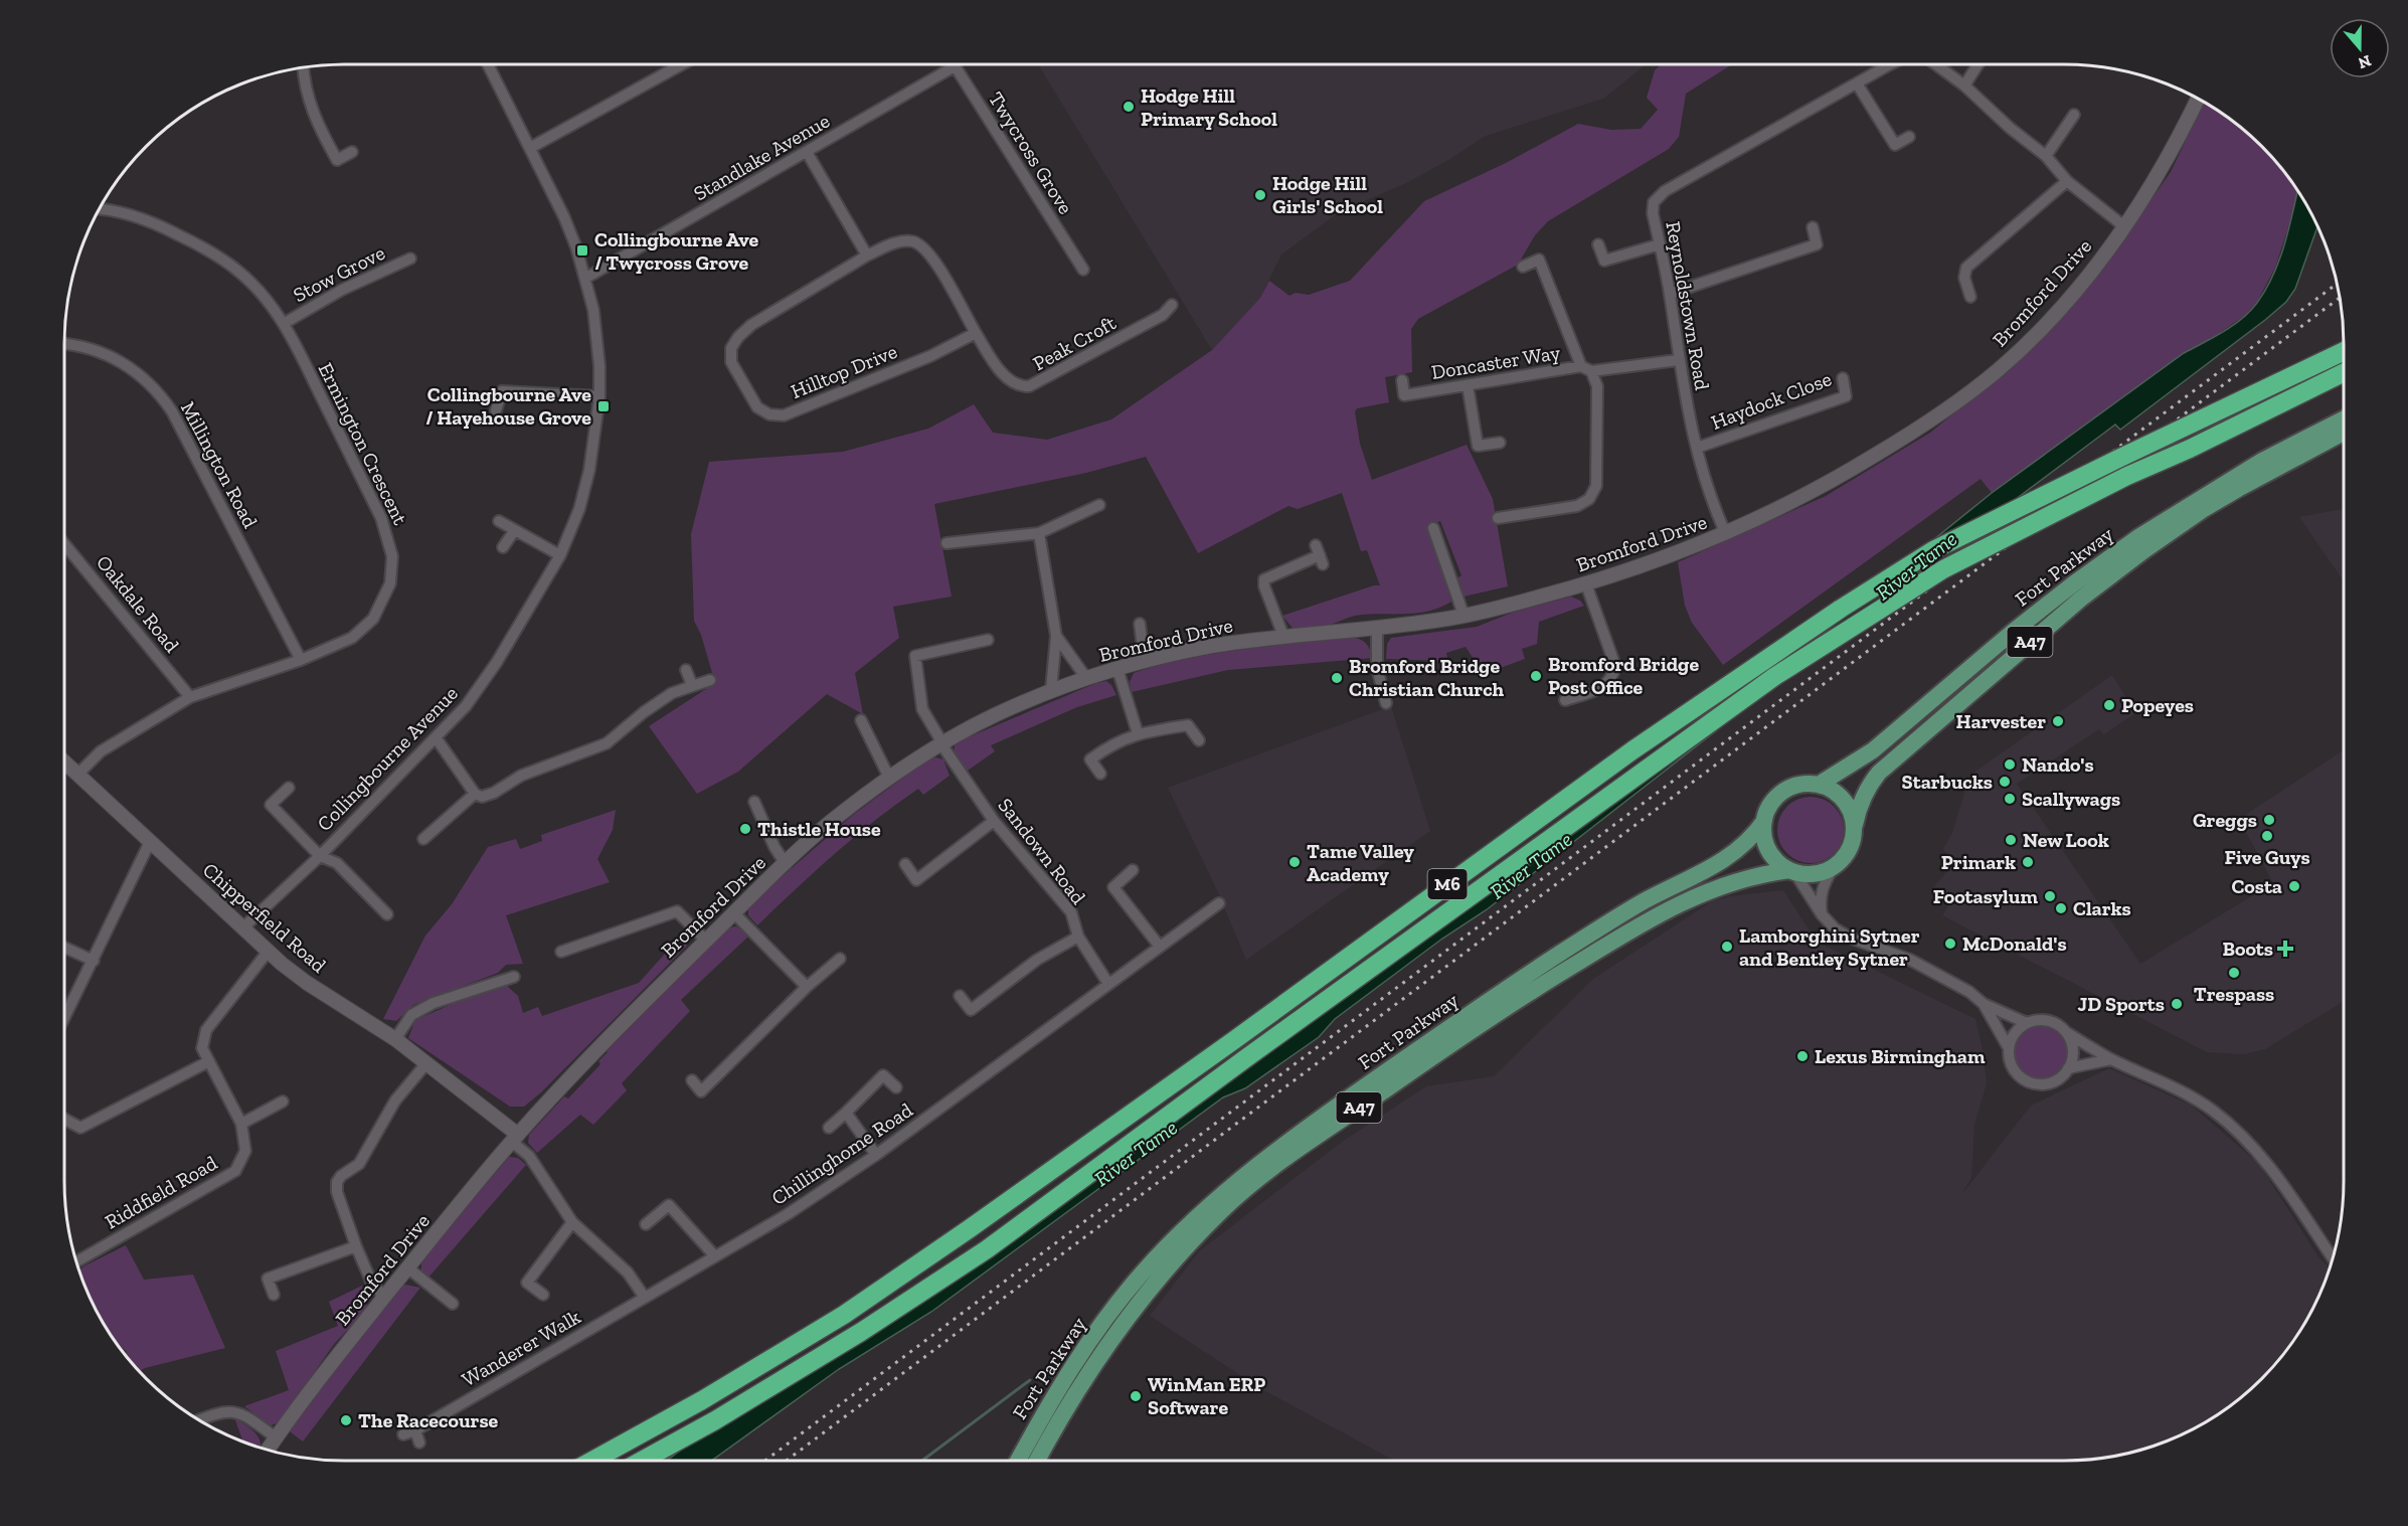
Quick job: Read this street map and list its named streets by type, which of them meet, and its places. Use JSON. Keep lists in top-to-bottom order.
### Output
{
  "streets": {
    "highway": ["M6"],
    "main road": ["Fort Parkway", "A47"],
    "street": [
      "Twycross Grove",
      "Standlake Avenue",
      "Stow Grove",
      "Bromford Drive",
      "Reynoldstown Road",
      "Peak Croft",
      "Doncaster Way",
      "Hilltop Drive",
      "Haydock Close",
      "Ermington Crescent",
      "Millington Road",
      "Oakdale Road",
      "Collingbourne Avenue",
      "Sandown Road",
      "Chipperfield Road",
      "Chillinghome Road",
      "Riddfield Road",
      "Wanderer Walk"
    ]
  },
  "crossings": [
    ["Twycross Grove", "Standlake Avenue"],
    ["Standlake Avenue", "Collingbourne Avenue"],
    ["Stow Grove", "Ermington Crescent"],
    ["Bromford Drive", "Reynoldstown Road"],
    ["Bromford Drive", "Sandown Road"],
    ["Bromford Drive", "Chipperfield Road"],
    ["Reynoldstown Road", "Doncaster Way"],
    ["Reynoldstown Road", "Haydock Close"],
    ["Peak Croft", "Hilltop Drive"],
    ["Ermington Crescent", "Millington Road"],
    ["Ermington Crescent", "Oakdale Road"],
    ["Ermington Crescent", "Chipperfield Road"],
    ["Collingbourne Avenue", "Chipperfield Road"],
    ["Sandown Road", "Chillinghome Road"],
    ["Chipperfield Road", "Riddfield Road"],
    ["Chillinghome Road", "Wanderer Walk"]
  ],
  "water": ["River Tame"],
  "places": {
    "other": [
      "Hodge Hill Primary School",
      "Hodge Hill Girls' School",
      "Bromford Bridge Post Office",
      "Bromford Bridge Christian Church",
      "Popeyes",
      "Harvester",
      "Nando's",
      "Starbucks",
      "Scallywags",
      "Greggs",
      "Thistle House",
      "Five Guys",
      "New Look",
      "Tame Valley Academy",
      "Primark",
      "Costa",
      "Footasylum",
      "Clarks",
      "McDonald's",
      "Lamborghini Sytner and Bentley Sytner",
      "Trespass",
      "JD Sports",
      "Lexus Birmingham",
      "WinMan ERP Software",
      "The Racecourse"
    ],
    "transit": ["Collingbourne Ave / Twycross Grove", "Collingbourne Ave / Hayehouse Grove"],
    "health": ["Boots"]
  },
  "north": "bottom"
}
